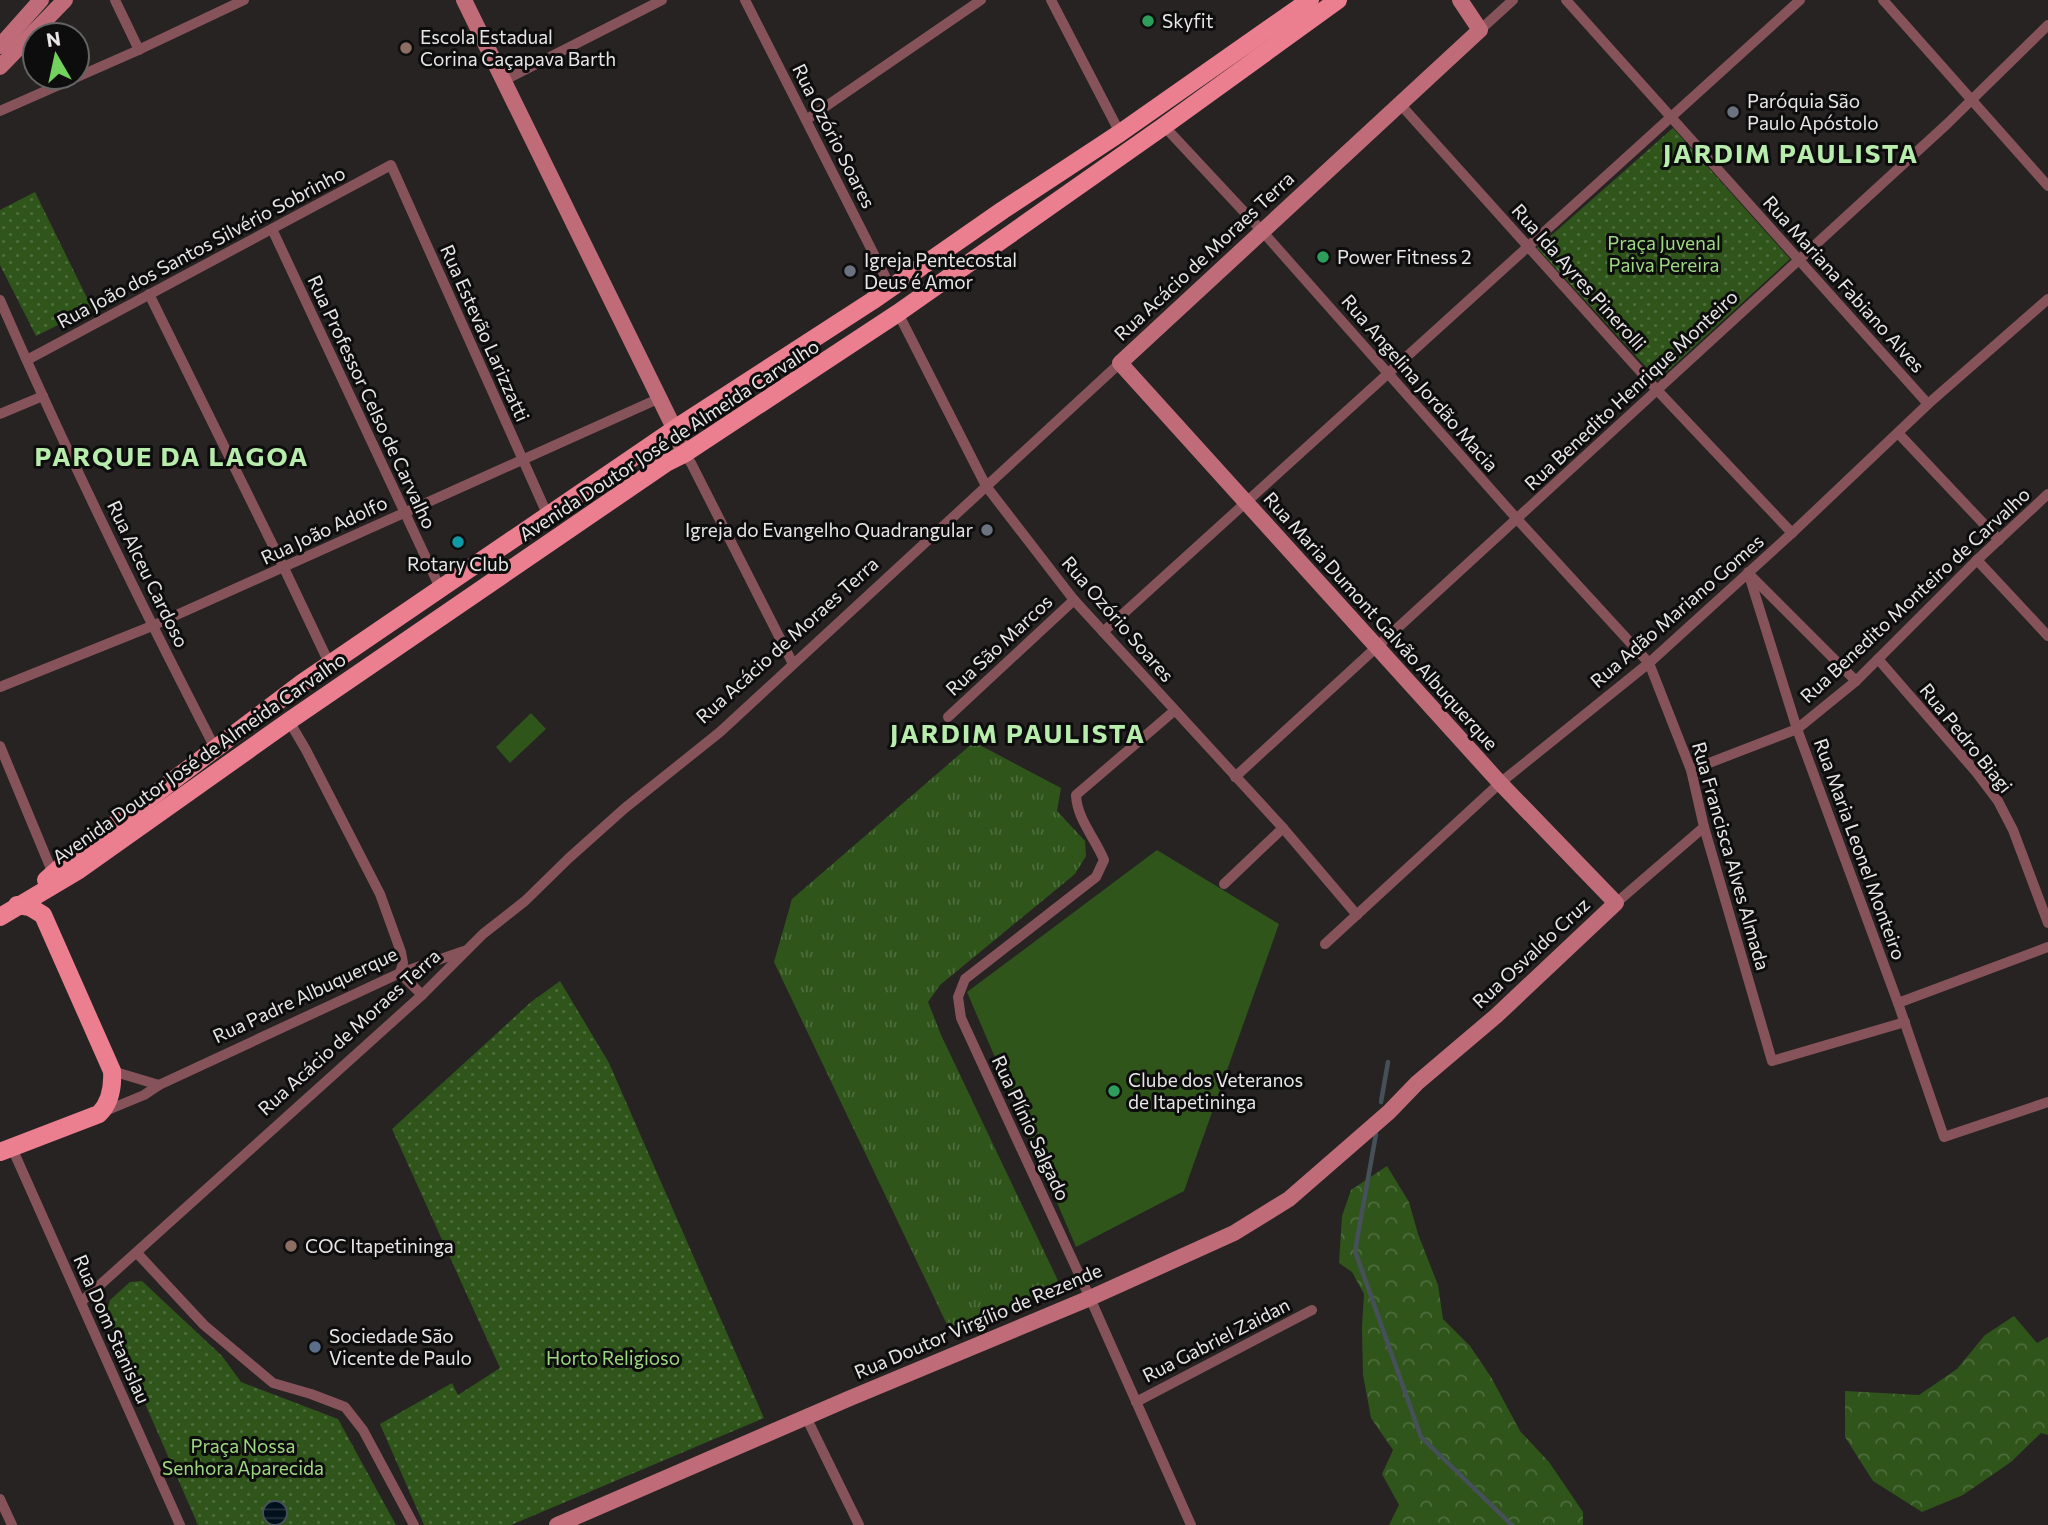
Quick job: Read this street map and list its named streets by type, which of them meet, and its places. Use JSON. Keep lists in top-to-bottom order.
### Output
{
  "streets": {
    "main road": ["Avenida Doutor José de Almeida Carvalho", "Rua Padre Albuquerque"],
    "street": [
      "Rua Ozório Soares",
      "Rua João dos Santos Silvério Sobrinho",
      "Rua Acácio de Moraes Terra",
      "Rua Ida Ayres Pinerolli",
      "Rua Mariana Fabiano Alves",
      "Rua Estevão Larizzatti",
      "Rua Angelina Jordão Macia",
      "Rua Benedito Henrique Monteiro",
      "Rua Professor Celso de Carvalho",
      "Rua João Adolfo",
      "Rua Alceu Cardoso",
      "Rua Benedito Monteiro de Carvalho",
      "Rua Adão Mariano Gomes",
      "Rua Maria Dumont Galvão Albuquerque",
      "Rua São Marcos",
      "Rua Pedro Biagi",
      "Rua Maria Leonel Monteiro",
      "Rua Francisca Alves Almada",
      "Rua Osvaldo Cruz",
      "Rua Plínio Salgado",
      "Rua Doutor Virgílio de Rezende",
      "Rua Dom Stanislau",
      "Rua Gabriel Zaidan"
    ]
  },
  "crossings": [
    ["Rua Ozório Soares", "Rua Acácio de Moraes Terra"],
    ["Rua Ozório Soares", "Rua Benedito Henrique Monteiro"],
    ["Rua Ozório Soares", "Avenida Doutor José de Almeida Carvalho"],
    ["Rua Ozório Soares", "Rua Adão Mariano Gomes"],
    ["Rua Ozório Soares", "Rua São Marcos"],
    ["Rua Ozório Soares", "Rua Plínio Salgado"],
    ["Rua João dos Santos Silvério Sobrinho", "Rua Estevão Larizzatti"],
    ["Rua João dos Santos Silvério Sobrinho", "Rua Professor Celso de Carvalho"],
    ["Rua João dos Santos Silvério Sobrinho", "Rua Alceu Cardoso"],
    ["Rua Acácio de Moraes Terra", "Rua Ida Ayres Pinerolli"],
    ["Rua Acácio de Moraes Terra", "Rua Angelina Jordão Macia"],
    ["Rua Acácio de Moraes Terra", "Rua Maria Dumont Galvão Albuquerque"],
    ["Rua Acácio de Moraes Terra", "Rua Padre Albuquerque"],
    ["Rua Acácio de Moraes Terra", "Rua Dom Stanislau"],
    ["Rua Ida Ayres Pinerolli", "Rua Benedito Henrique Monteiro"],
    ["Rua Ida Ayres Pinerolli", "Rua Adão Mariano Gomes"],
    ["Rua Mariana Fabiano Alves", "Rua Benedito Henrique Monteiro"],
    ["Rua Mariana Fabiano Alves", "Rua Adão Mariano Gomes"],
    ["Rua Estevão Larizzatti", "Avenida Doutor José de Almeida Carvalho"],
    ["Rua Estevão Larizzatti", "Rua João Adolfo"],
    ["Rua Angelina Jordão Macia", "Rua Benedito Henrique Monteiro"],
    ["Rua Angelina Jordão Macia", "Avenida Doutor José de Almeida Carvalho"],
    ["Rua Angelina Jordão Macia", "Rua Adão Mariano Gomes"],
    ["Rua Angelina Jordão Macia", "Rua Francisca Alves Almada"],
    ["Rua Benedito Henrique Monteiro", "Rua Maria Dumont Galvão Albuquerque"],
    ["Rua Professor Celso de Carvalho", "Avenida Doutor José de Almeida Carvalho"],
    ["Rua Professor Celso de Carvalho", "Rua João Adolfo"],
    ["Avenida Doutor José de Almeida Carvalho", "Rua Alceu Cardoso"],
    ["Rua João Adolfo", "Rua Alceu Cardoso"],
    ["Rua Benedito Monteiro de Carvalho", "Rua Pedro Biagi"],
    ["Rua Benedito Monteiro de Carvalho", "Rua Maria Leonel Monteiro"],
    ["Rua Benedito Monteiro de Carvalho", "Rua Francisca Alves Almada"],
    ["Rua Adão Mariano Gomes", "Rua Maria Dumont Galvão Albuquerque"],
    ["Rua Adão Mariano Gomes", "Rua Maria Leonel Monteiro"],
    ["Rua Adão Mariano Gomes", "Rua Francisca Alves Almada"],
    ["Rua Maria Dumont Galvão Albuquerque", "Rua Osvaldo Cruz"],
    ["Rua Maria Leonel Monteiro", "Rua Francisca Alves Almada"],
    ["Rua Francisca Alves Almada", "Rua Osvaldo Cruz"],
    ["Rua Osvaldo Cruz", "Rua Doutor Virgílio de Rezende"],
    ["Rua Padre Albuquerque", "Rua Dom Stanislau"],
    ["Rua Plínio Salgado", "Rua Doutor Virgílio de Rezende"],
    ["Rua Plínio Salgado", "Rua Gabriel Zaidan"]
  ],
  "districts": ["JARDIM PAULISTA", "PARQUE DA LAGOA", "JARDIM PAULISTA"],
  "parks": ["Praça Juvenal Paiva Pereira", "Horto Religioso", "Praça Nossa Senhora Aparecida"],
  "places": [
    "Skyfit",
    "Escola Estadual Corina Caçapava Barth",
    "Paróquia São Paulo Apóstolo",
    "Power Fitness 2",
    "Igreja Pentecostal Deus é Amor",
    "Igreja do Evangelho Quadrangular",
    "Rotary Club",
    "Clube dos Veteranos de Itapetininga",
    "COC Itapetininga",
    "Sociedade São Vicente de Paulo"
  ],
  "north": "top"
}
